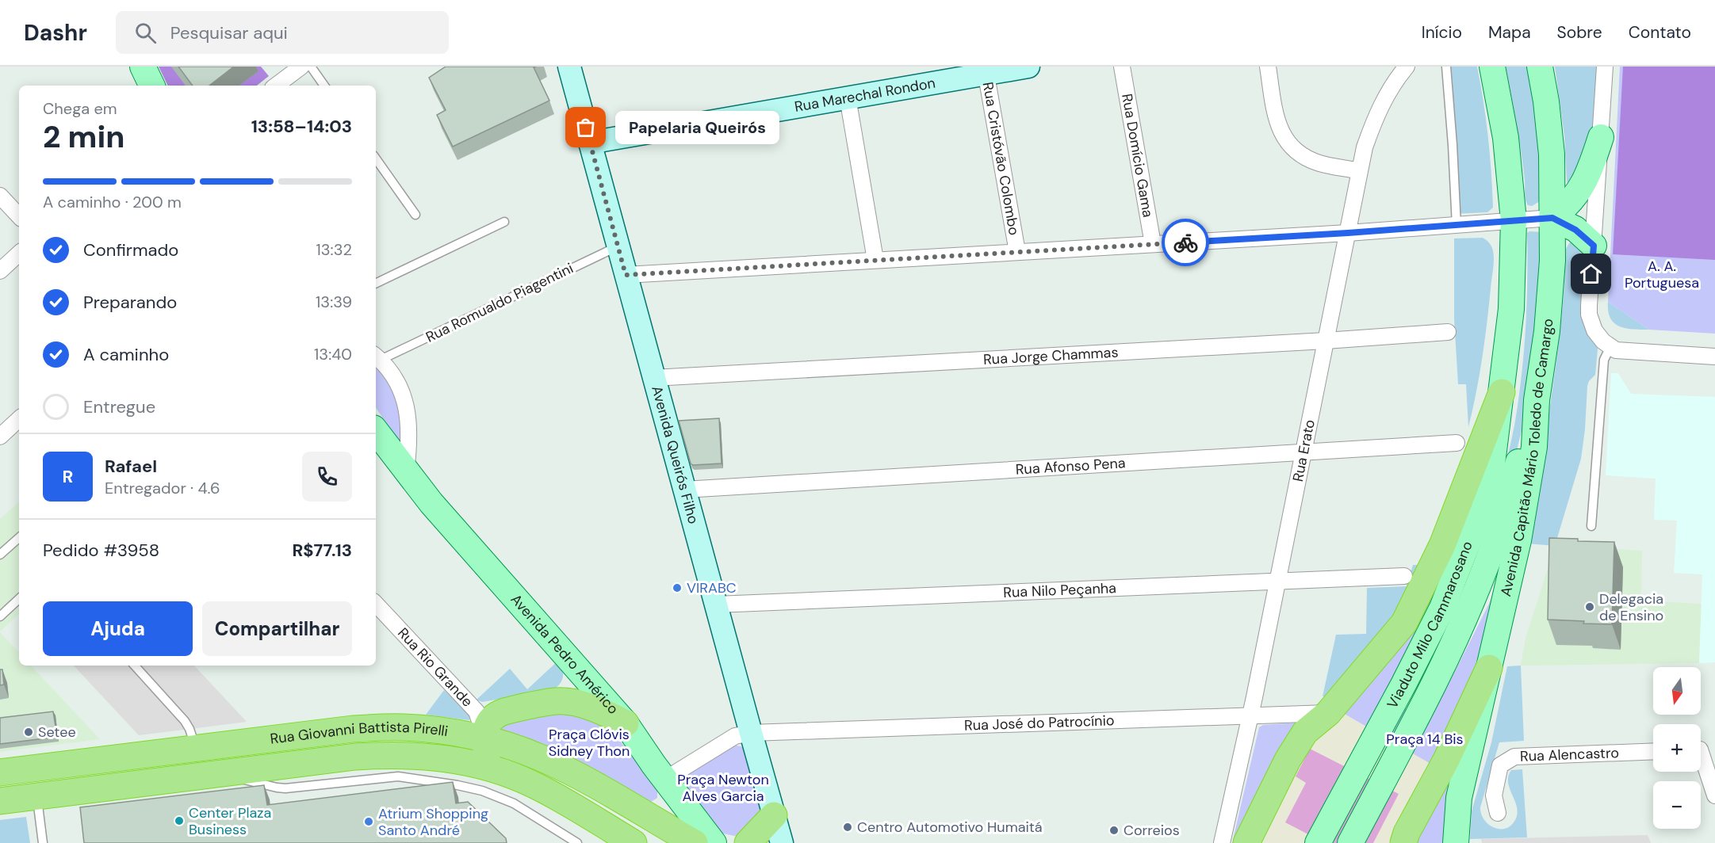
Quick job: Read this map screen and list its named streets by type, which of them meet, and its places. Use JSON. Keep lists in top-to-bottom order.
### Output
{
  "streets": {
    "highway": ["Rua Giovanni Battista Pirelli"],
    "main road": [
      "Rua Marechal Rondon",
      "Avenida Queirós Filho",
      "Avenida Capitão Mário Toledo de Camargo",
      "Viaduto Milo Cammarosano",
      "Avenida Pedro Américo"
    ],
    "street": [
      "Rua Domício Gama",
      "Rua Cristóvão Colombo",
      "Rua Jorge Chammas",
      "Rua Erato",
      "Rua Afonso Pena",
      "Rua Nilo Peçanha",
      "Rua Rio Grande",
      "Rua José do Patrocínio",
      "Rua Alencastro"
    ],
    "lane": ["Rua Romualdo Piagentini"]
  },
  "crossings": [
    ["Rua Marechal Rondon", "Rua Cristóvão Colombo"],
    ["Rua Marechal Rondon", "Avenida Queirós Filho"],
    ["Rua Romualdo Piagentini", "Avenida Queirós Filho"],
    ["Rua Jorge Chammas", "Rua Erato"],
    ["Rua Jorge Chammas", "Avenida Queirós Filho"],
    ["Rua Erato", "Rua Afonso Pena"],
    ["Rua Erato", "Rua Nilo Peçanha"],
    ["Rua Erato", "Rua José do Patrocínio"],
    ["Avenida Queirós Filho", "Rua Afonso Pena"],
    ["Avenida Queirós Filho", "Rua Nilo Peçanha"],
    ["Avenida Queirós Filho", "Rua José do Patrocínio"],
    ["Avenida Capitão Mário Toledo de Camargo", "Viaduto Milo Cammarosano"],
    ["Rua Rio Grande", "Rua Giovanni Battista Pirelli"]
  ],
  "parks": [
    "A. A. Portuguesa",
    "Praça Clóvis Sidney Thon",
    "Praça 14 Bis",
    "Praça Newton Alves Garcia"
  ],
  "places": [
    "Papelaria Queirós",
    "VIRABC",
    "Delegacia de Ensino",
    "Setee",
    "Center Plaza Business",
    "Atrium Shopping Santo André",
    "Centro Automotivo Humaitá",
    "Correios"
  ],
  "north": "bottom",
  "page": {
    "header": "Dashr",
    "search": "Pesquisar aqui",
    "nav": [
      "Início",
      "Mapa",
      "Sobre",
      "Contato"
    ],
    "heading": ["2 min", "Chega em", "13:58–14:03"],
    "panel": [
      "Rafael",
      "Entregador · 4.6",
      "Pedido #3958",
      "R$77.13"
    ],
    "bubble": "Papelaria Queirós",
    "bar": "A caminho · 200 m",
    "list": [
      ["Confirmado", "13:32"],
      ["Preparando", "13:39"],
      ["A caminho", "13:40"],
      "Entregue"
    ],
    "round": "R",
    "buttons": ["Ajuda", "Compartilhar"],
    "map_buttons": ["+", "−"]
  }
}
